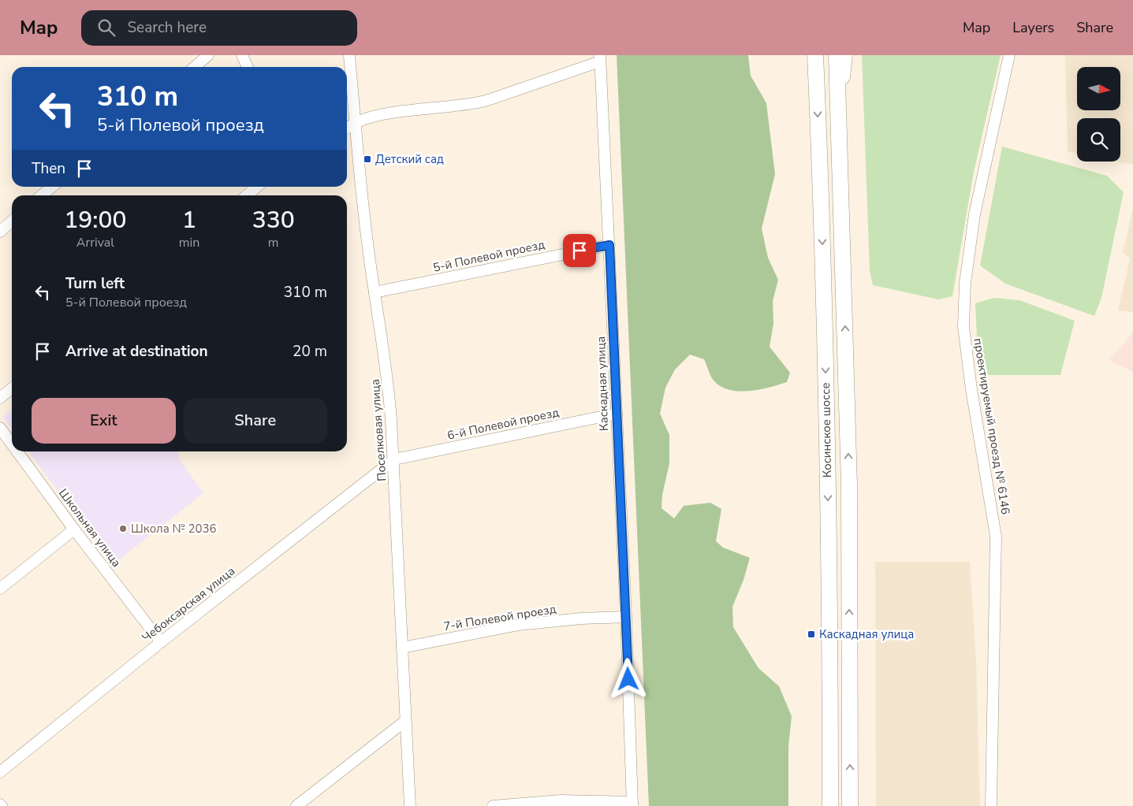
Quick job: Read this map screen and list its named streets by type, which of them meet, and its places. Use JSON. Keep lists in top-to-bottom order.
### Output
{
  "streets": {
    "highway": ["Косинское шоссе"],
    "street": [
      "5-й Полевой проезд",
      "Каскадная улица",
      "6-й Полевой проезд",
      "проектируемый проезд № 6146",
      "Поселковая улица",
      "Школьная улица",
      "Чебоксарская улица",
      "7-й Полевой проезд"
    ]
  },
  "crossings": [
    ["5-й Полевой проезд", "Каскадная улица"],
    ["5-й Полевой проезд", "Поселковая улица"],
    ["Каскадная улица", "6-й Полевой проезд"],
    ["Каскадная улица", "7-й Полевой проезд"],
    ["6-й Полевой проезд", "Поселковая улица"],
    ["6-й Полевой проезд", "Чебоксарская улица"],
    ["Поселковая улица", "Чебоксарская улица"],
    ["Поселковая улица", "7-й Полевой проезд"],
    ["Школьная улица", "Чебоксарская улица"]
  ],
  "places": {
    "transit": ["Детский сад", "Каскадная улица"],
    "other": ["Школа № 2036"]
  },
  "north": "right",
  "page": {
    "header": "Map",
    "search": "Search here",
    "nav": ["Map", "Layers", "Share"],
    "turn": ["310 m", "5-й Полевой проезд"],
    "then": "Then",
    "eta": [
      "19:00",
      "Arrival",
      "1",
      "min",
      "330",
      "m"
    ],
    "list": [
      {
        "name": "Turn left",
        "note": "5-й Полевой проезд",
        "value": "310 m"
      },
      {
        "name": "Arrive at destination",
        "value": "20 m"
      }
    ],
    "buttons": ["Exit", "Share"]
  }
}
